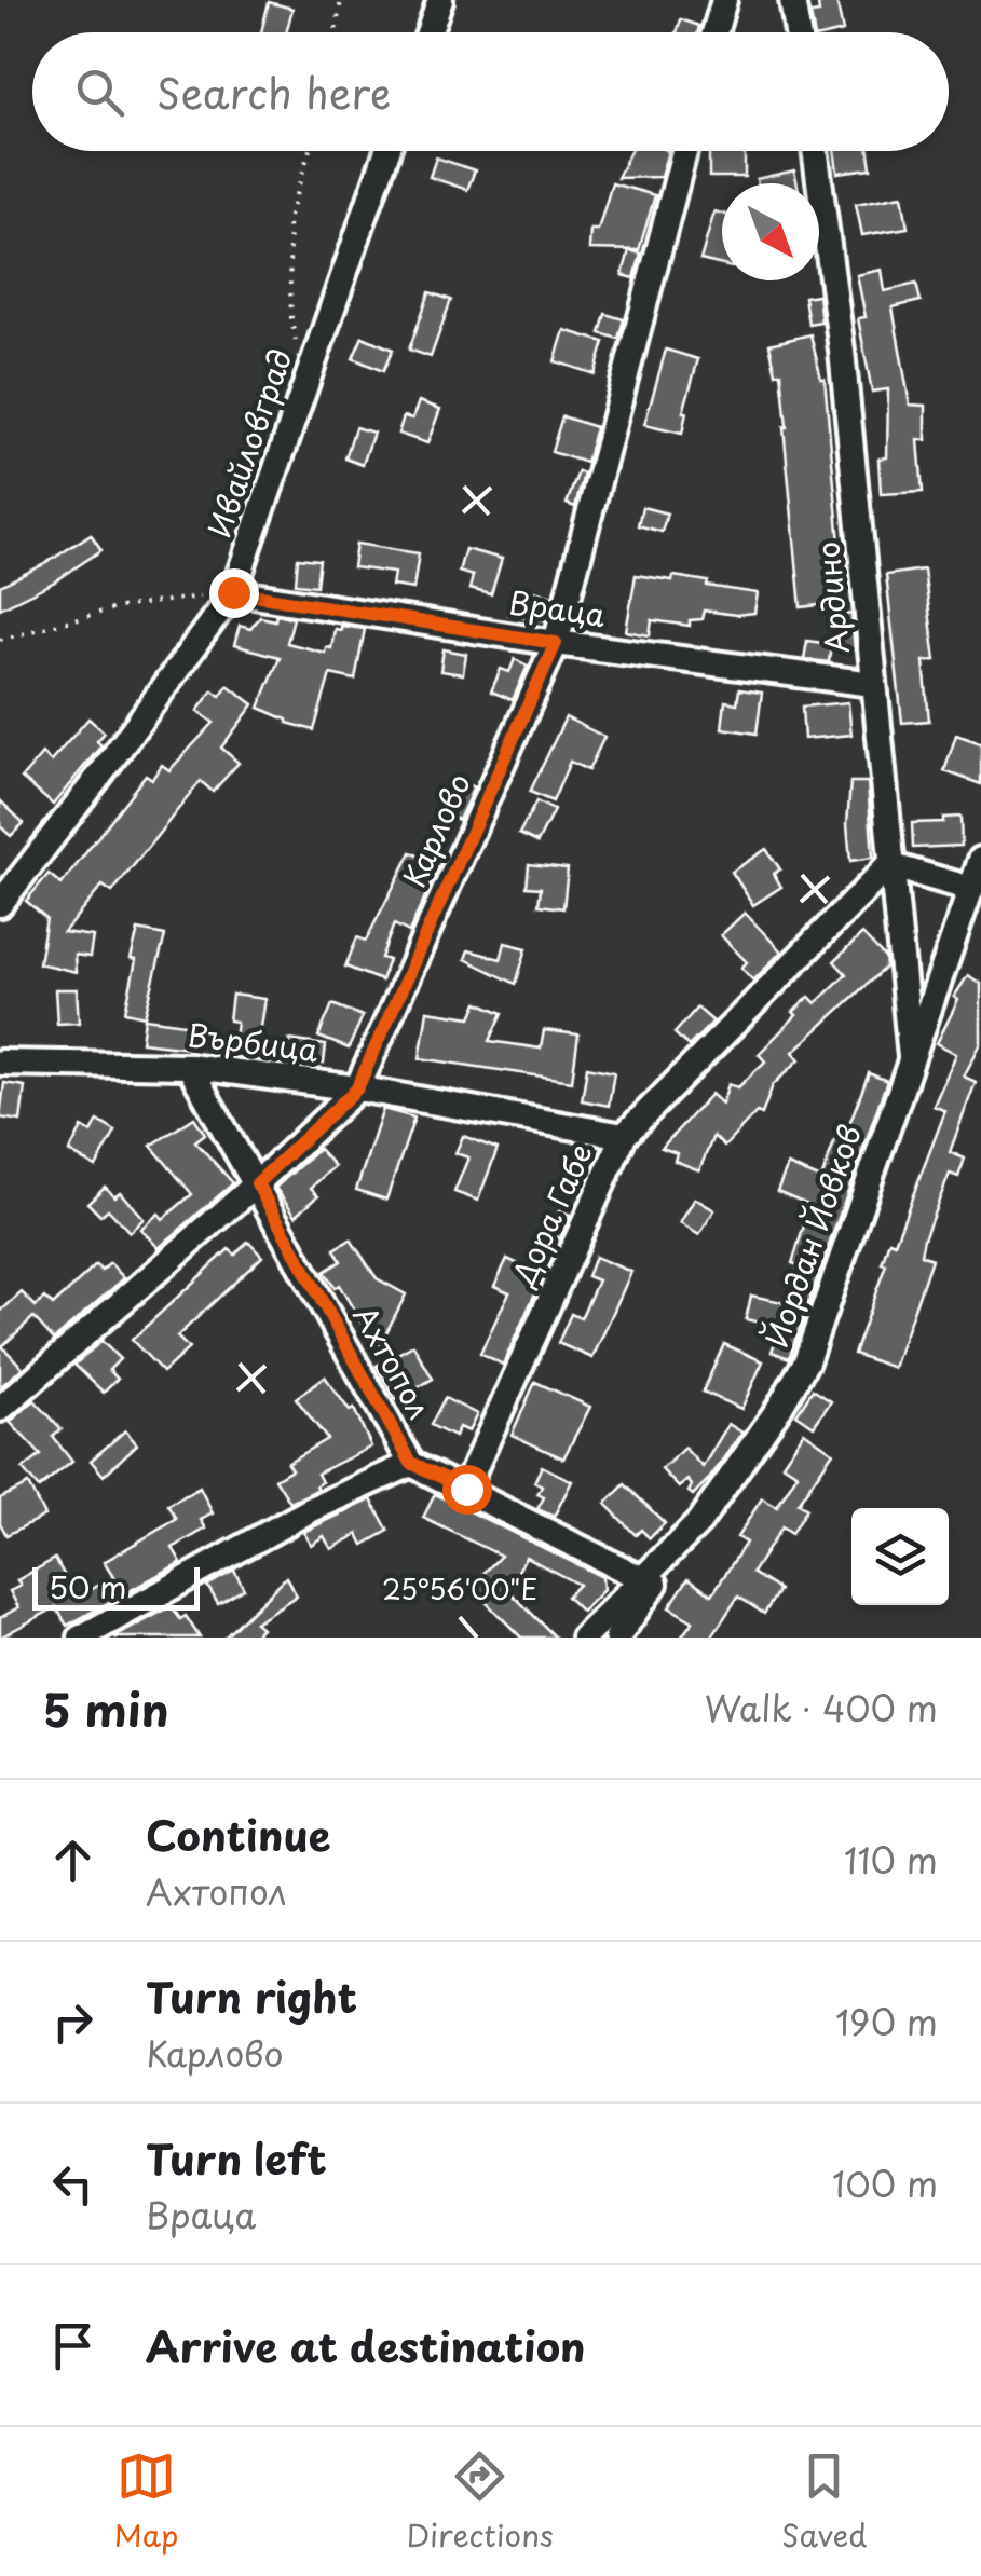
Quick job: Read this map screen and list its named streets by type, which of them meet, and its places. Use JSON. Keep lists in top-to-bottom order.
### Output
{
  "streets": {
    "street": [
      "Ивайловград",
      "Ардино",
      "Враца",
      "Карлово",
      "Върбица",
      "Дора Габе",
      "Йордан Йовков",
      "Ахтопол"
    ]
  },
  "crossings": [
    ["Ивайловград", "Враца"],
    ["Ардино", "Враца"],
    ["Ардино", "Дора Габе"],
    ["Ардино", "Йордан Йовков"],
    ["Враца", "Карлово"],
    ["Карлово", "Върбица"],
    ["Карлово", "Ахтопол"],
    ["Върбица", "Дора Габе"],
    ["Върбица", "Ахтопол"],
    ["Дора Габе", "Ахтопол"],
    ["Йордан Йовков", "Ахтопол"]
  ],
  "scale_bar": "50 m",
  "north": "bottom right",
  "page": {
    "search": "Search here",
    "scale": "50 m",
    "heading": ["5 min", "Walk · 400 m"],
    "list": [
      ["Continue", "Ахтопол", "110 m"],
      ["Turn right", "Карлово", "190 m"],
      ["Turn left", "Враца", "100 m"],
      "Arrive at destination"
    ],
    "nav": ["Map", "Directions", "Saved"]
  },
  "coordinates": ["25°56'00\"E"]
}
